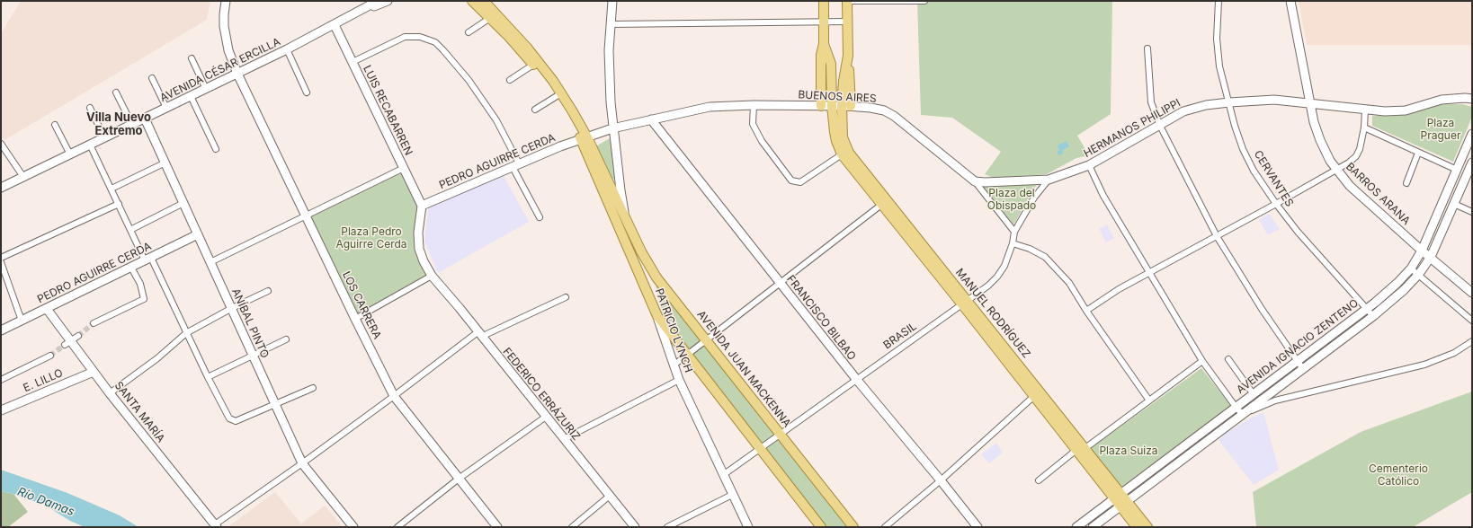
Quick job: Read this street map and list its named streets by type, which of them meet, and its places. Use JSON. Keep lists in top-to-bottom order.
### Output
{
  "streets": {
    "main road": ["MANUEL RODRÍGUEZ", "PATRICIO LYNCH", "AVENIDA JUAN MACKENNA"],
    "street": [
      "AVENIDA CÉSAR ERCILLA",
      "BUENOS AIRES",
      "LUIS RECABARREN",
      "HERMANOS PHILIPPI",
      "PEDRO AGUIRRE CERDA",
      "CERVANTES",
      "BARROS ARANA",
      "LOS CARRERA",
      "FRANCISCO BILBAO",
      "ANÍBAL PINTO",
      "BRASIL",
      "AVENIDA IGNACIO ZENTENO",
      "E. LILLO",
      "FEDERICO ERRÁZURIZ",
      "SANTA MARÍA"
    ]
  },
  "crossings": [
    ["AVENIDA CÉSAR ERCILLA", "LUIS RECABARREN"],
    ["AVENIDA CÉSAR ERCILLA", "LOS CARRERA"],
    ["AVENIDA CÉSAR ERCILLA", "ANÍBAL PINTO"],
    ["BUENOS AIRES", "HERMANOS PHILIPPI"],
    ["BUENOS AIRES", "PEDRO AGUIRRE CERDA"],
    ["BUENOS AIRES", "MANUEL RODRÍGUEZ"],
    ["BUENOS AIRES", "FRANCISCO BILBAO"],
    ["BUENOS AIRES", "PATRICIO LYNCH"],
    ["BUENOS AIRES", "BRASIL"],
    ["BUENOS AIRES", "AVENIDA JUAN MACKENNA"],
    ["LUIS RECABARREN", "PEDRO AGUIRRE CERDA"],
    ["LUIS RECABARREN", "FEDERICO ERRÁZURIZ"],
    ["HERMANOS PHILIPPI", "CERVANTES"],
    ["HERMANOS PHILIPPI", "BARROS ARANA"],
    ["HERMANOS PHILIPPI", "BRASIL"],
    ["PEDRO AGUIRRE CERDA", "ANÍBAL PINTO"],
    ["PEDRO AGUIRRE CERDA", "PATRICIO LYNCH"],
    ["PEDRO AGUIRRE CERDA", "AVENIDA JUAN MACKENNA"],
    ["PEDRO AGUIRRE CERDA", "FEDERICO ERRÁZURIZ"],
    ["PEDRO AGUIRRE CERDA", "SANTA MARÍA"],
    ["CERVANTES", "AVENIDA IGNACIO ZENTENO"],
    ["BARROS ARANA", "AVENIDA IGNACIO ZENTENO"],
    ["MANUEL RODRÍGUEZ", "BRASIL"],
    ["MANUEL RODRÍGUEZ", "AVENIDA IGNACIO ZENTENO"],
    ["FRANCISCO BILBAO", "BRASIL"],
    ["PATRICIO LYNCH", "BRASIL"],
    ["PATRICIO LYNCH", "AVENIDA JUAN MACKENNA"],
    ["BRASIL", "AVENIDA JUAN MACKENNA"],
    ["E. LILLO", "SANTA MARÍA"]
  ],
  "districts": ["Villa Nuevo Extremo"],
  "water": ["Río Damas"],
  "parks": [
    "Plaza Praguer",
    "Plaza del Obispado",
    "Plaza Pedro Aguirre Cerda",
    "Plaza Suiza",
    "Cementerio Católico"
  ]
}
